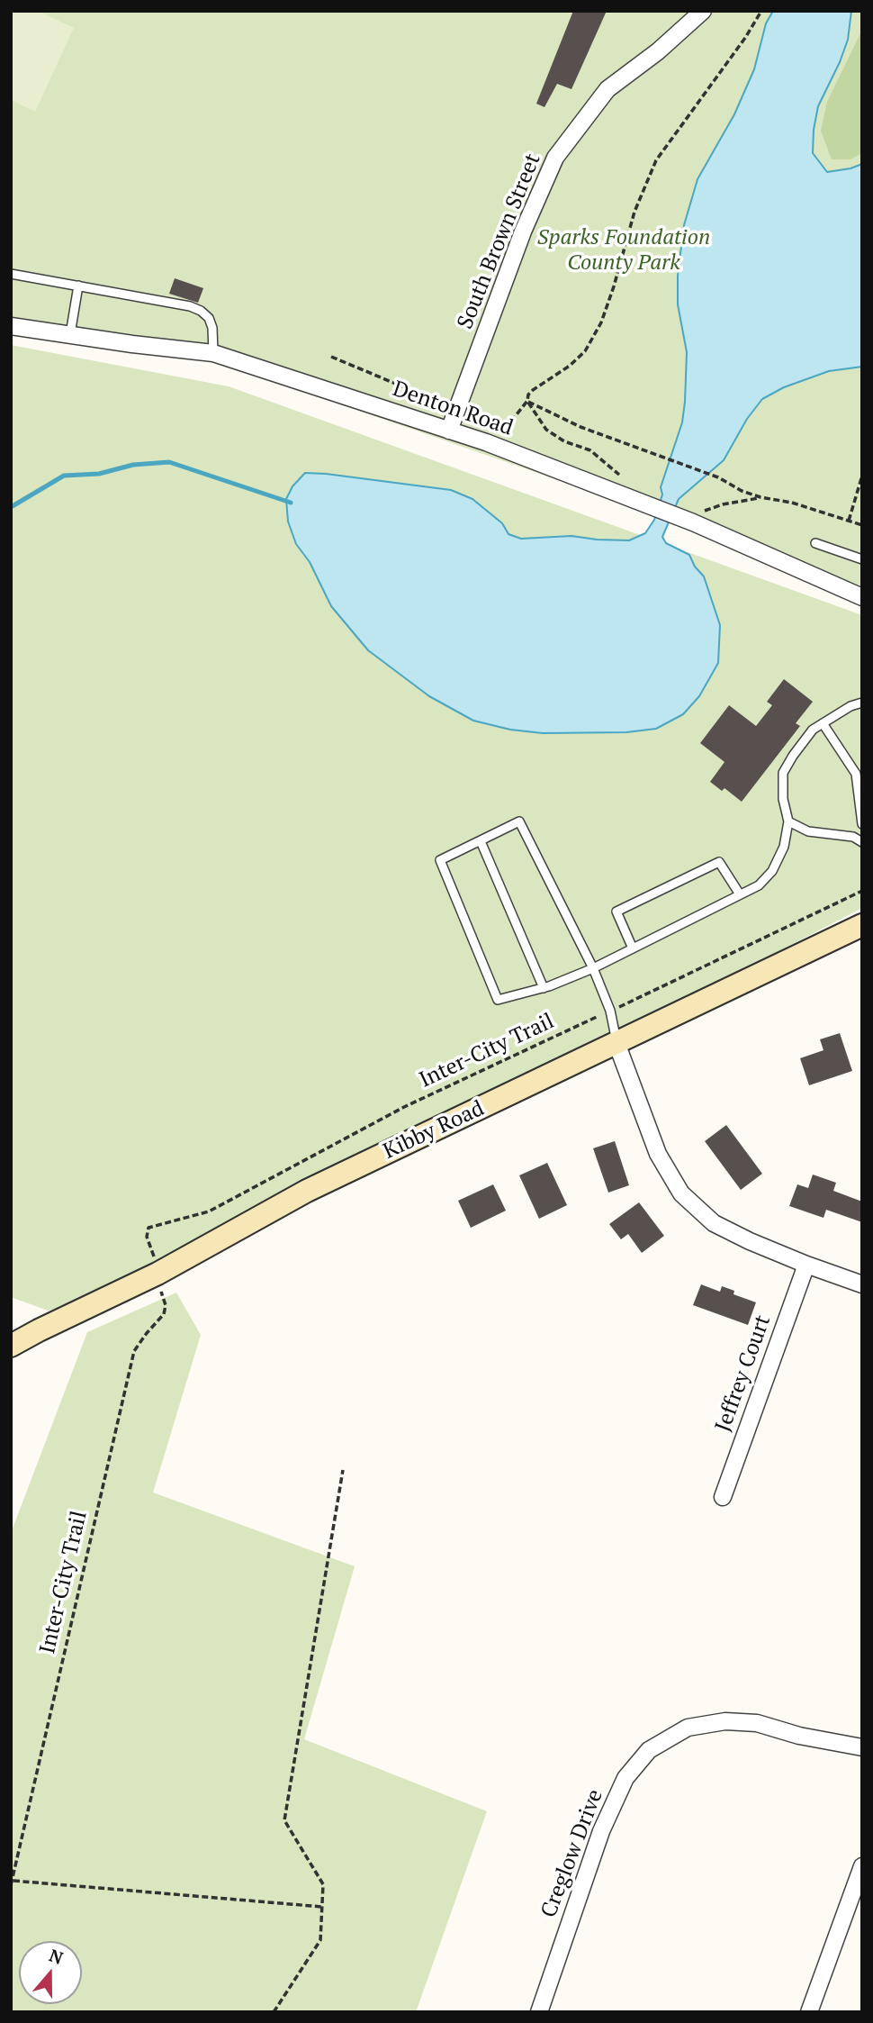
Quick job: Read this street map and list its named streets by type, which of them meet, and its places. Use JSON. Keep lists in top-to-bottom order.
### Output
{
  "streets": {
    "main road": ["Kibby Road"],
    "street": [
      "South Brown Street",
      "Denton Road",
      "Jeffrey Court",
      "Creglow Drive"
    ],
    "path": ["Inter-City Trail"]
  },
  "crossings": [
    ["South Brown Street", "Denton Road"]
  ],
  "parks": ["Sparks Foundation County Park"],
  "north": "top"
}
